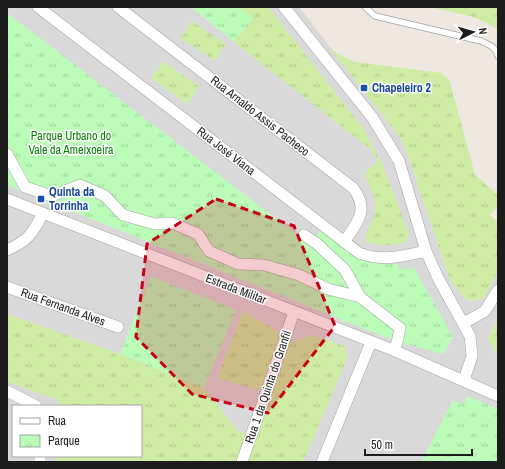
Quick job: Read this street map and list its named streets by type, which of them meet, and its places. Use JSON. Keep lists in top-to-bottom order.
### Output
{
  "streets": {
    "street": [
      "Rua Arnaldo Assis Pacheco",
      "Rua José Viana",
      "Estrada Militar",
      "Rua Fernanda Alves",
      "Rua 1 da Quinta do Granfil"
    ]
  },
  "crossings": [
    ["Rua Arnaldo Assis Pacheco", "Rua José Viana"],
    ["Estrada Militar", "Rua 1 da Quinta do Granfil"]
  ],
  "parks": ["Parque Urbano do Vale da Ameixoeira"],
  "places": {
    "transit": ["Chapeleiro 2", "Quinta da Torrinha"]
  },
  "legend": ["Rua", "Parque"],
  "scale_bar": "50 m",
  "north": "right"
}
